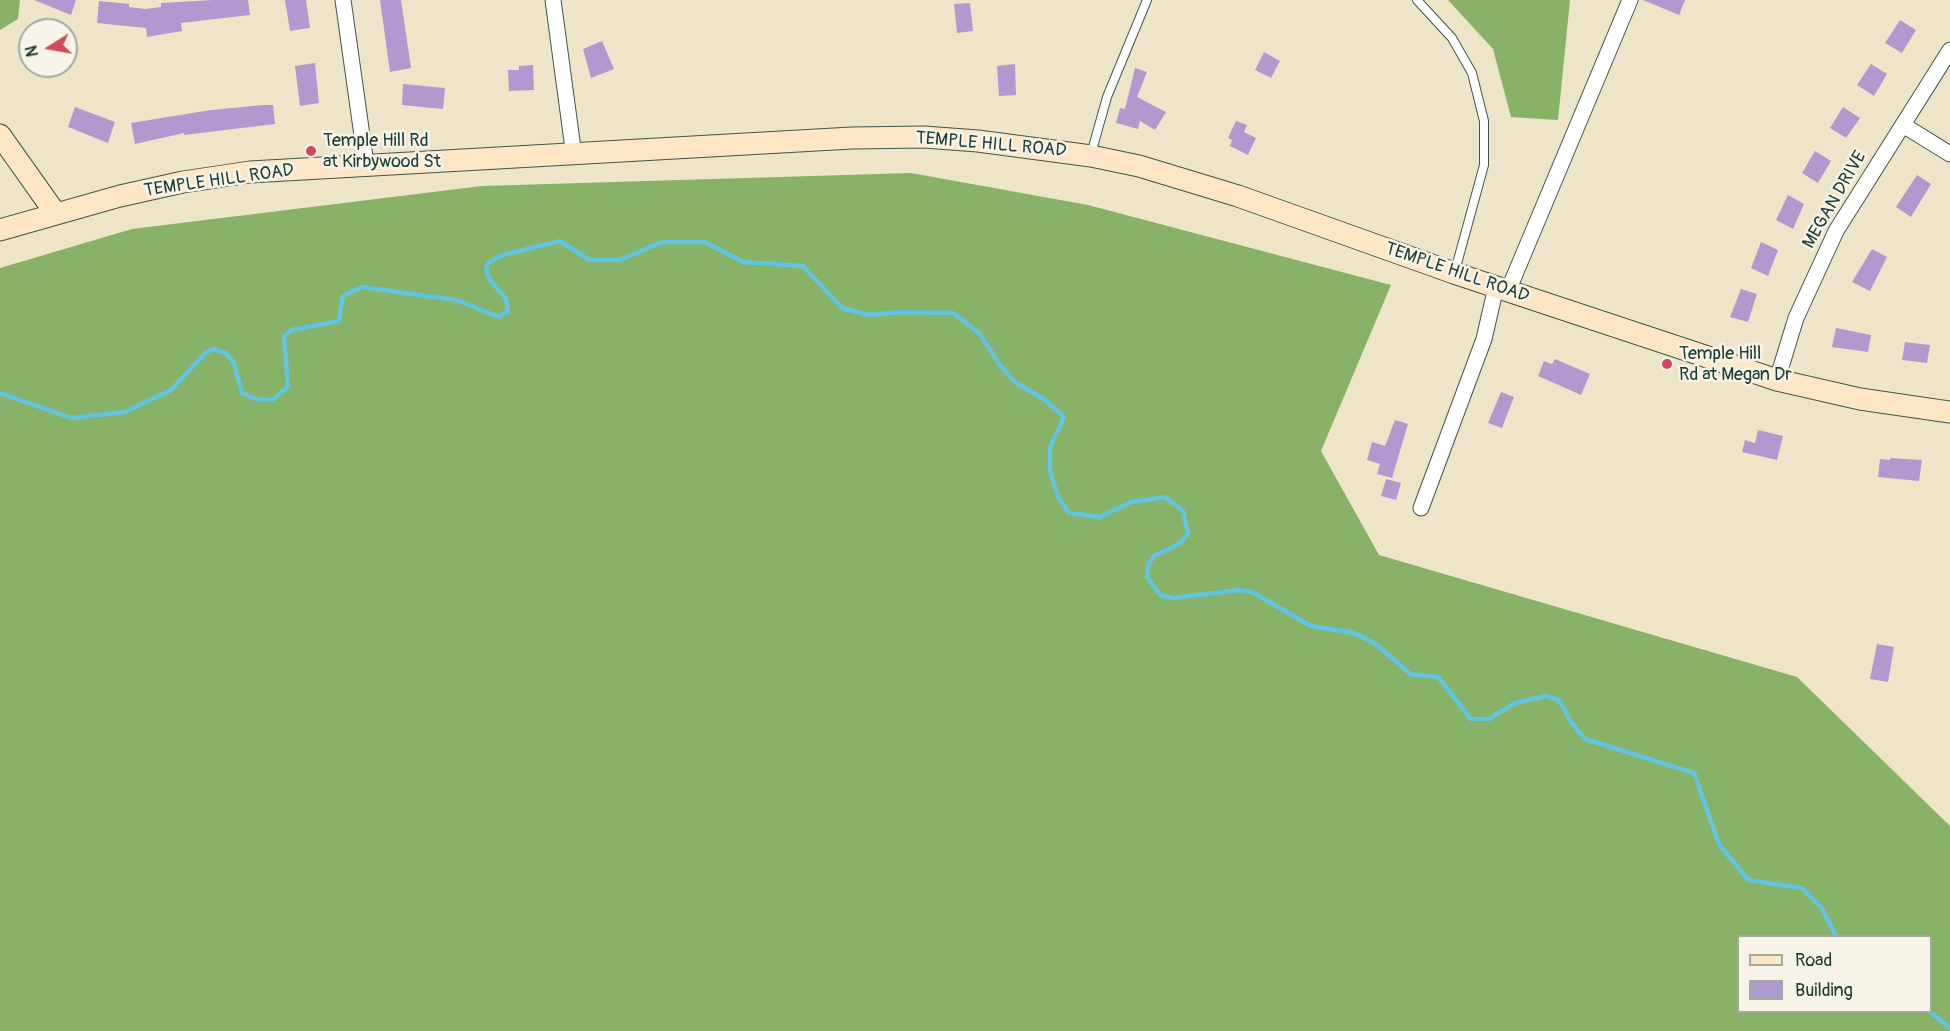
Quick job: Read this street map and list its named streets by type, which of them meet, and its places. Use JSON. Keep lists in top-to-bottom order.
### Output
{
  "streets": {
    "main road": ["TEMPLE HILL ROAD"],
    "street": ["MEGAN DRIVE"]
  },
  "crossings": [
    ["TEMPLE HILL ROAD", "MEGAN DRIVE"]
  ],
  "places": ["Temple Hill Rd at Kirbywood St", "Temple Hill Rd at Megan Dr"],
  "legend": ["Road", "Building"],
  "north": "left"
}
